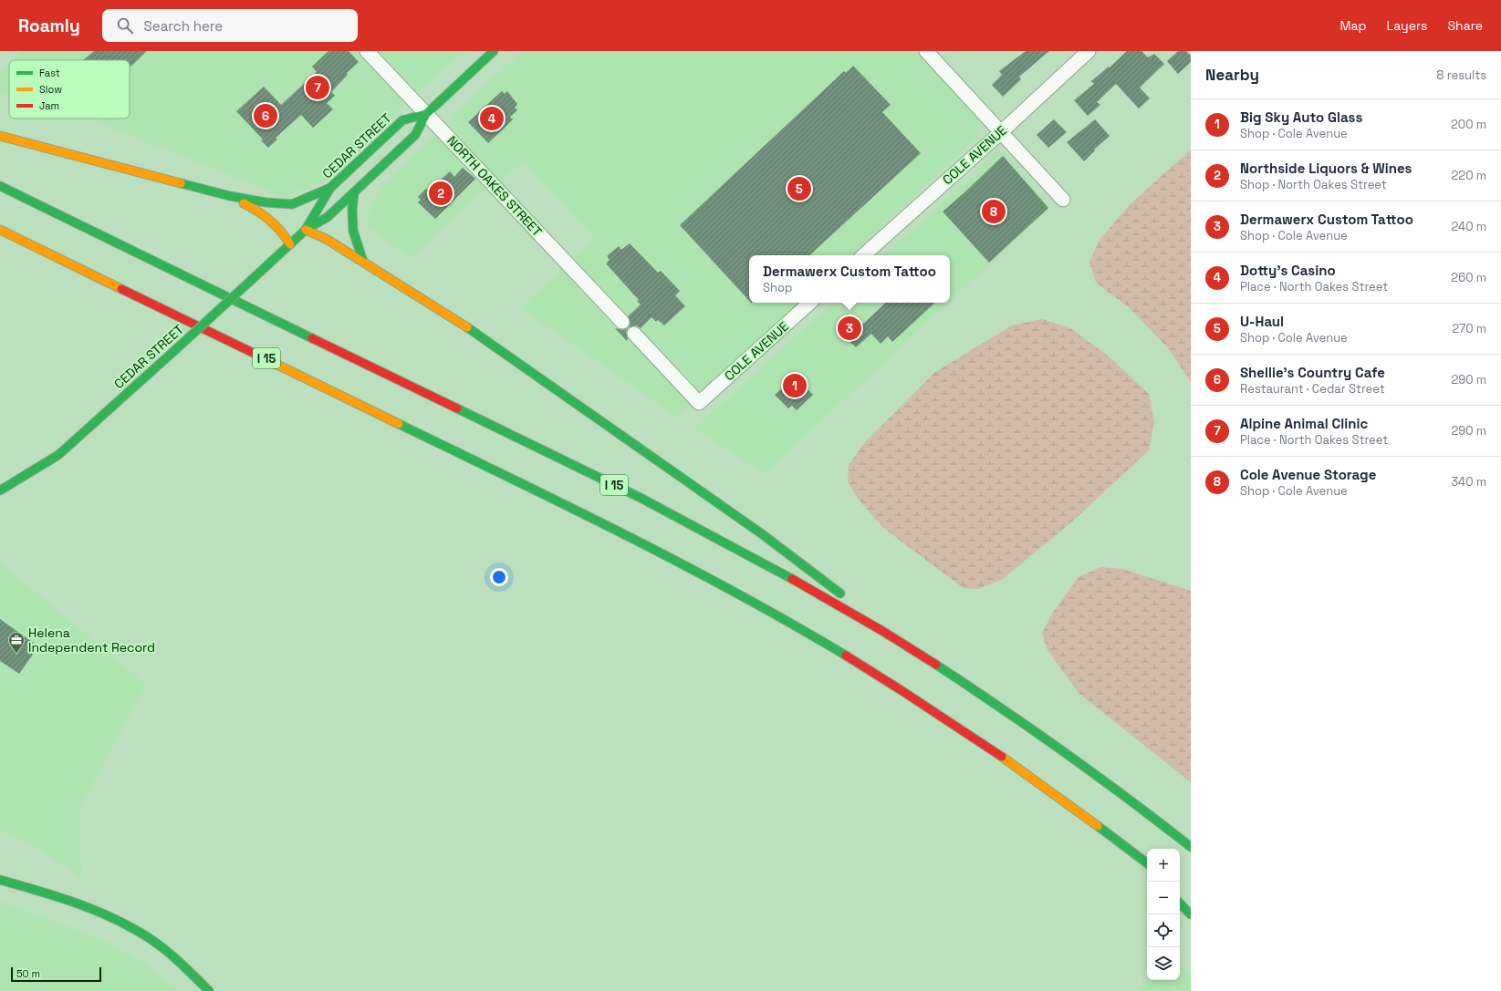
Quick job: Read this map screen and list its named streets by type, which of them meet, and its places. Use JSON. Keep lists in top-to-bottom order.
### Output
{
  "streets": {
    "main road": ["CEDAR STREET", "I 15"],
    "street": ["COLE AVENUE", "NORTH OAKES STREET"]
  },
  "crossings": [
    ["CEDAR STREET", "NORTH OAKES STREET"]
  ],
  "places": {
    "office": ["Helena Independent Record"]
  },
  "legend": ["Fast", "Slow", "Jam"],
  "scale_bar": "50 m",
  "page": {
    "header": "Roamly",
    "search": "Search here",
    "nav": ["Map", "Layers", "Share"],
    "heading": ["Nearby", "8 results"],
    "pins": [
      "7",
      "6",
      "4",
      "5",
      "2",
      "8",
      "3",
      "1"
    ],
    "list": [
      {
        "mark": "1",
        "name": "Big Sky Auto Glass",
        "note": "Shop · Cole Avenue",
        "value": "200 m"
      },
      {
        "mark": "2",
        "name": "Northside Liquors & Wines",
        "note": "Shop · North Oakes Street",
        "value": "220 m"
      },
      {
        "mark": "3",
        "name": "Dermawerx Custom Tattoo",
        "note": "Shop · Cole Avenue",
        "value": "240 m"
      },
      {
        "mark": "4",
        "name": "Dotty's Casino",
        "note": "Place · North Oakes Street",
        "value": "260 m"
      },
      {
        "mark": "5",
        "name": "U-Haul",
        "note": "Shop · Cole Avenue",
        "value": "270 m"
      },
      {
        "mark": "6",
        "name": "Shellie's Country Cafe",
        "note": "Restaurant · Cedar Street",
        "value": "290 m"
      },
      {
        "mark": "7",
        "name": "Alpine Animal Clinic",
        "note": "Place · North Oakes Street",
        "value": "290 m"
      },
      {
        "mark": "8",
        "name": "Cole Avenue Storage",
        "note": "Shop · Cole Avenue",
        "value": "340 m"
      }
    ],
    "popup": ["Dermawerx Custom Tattoo", "Shop"],
    "map_buttons": ["+", "−"],
    "scale": "50 m"
  }
}
